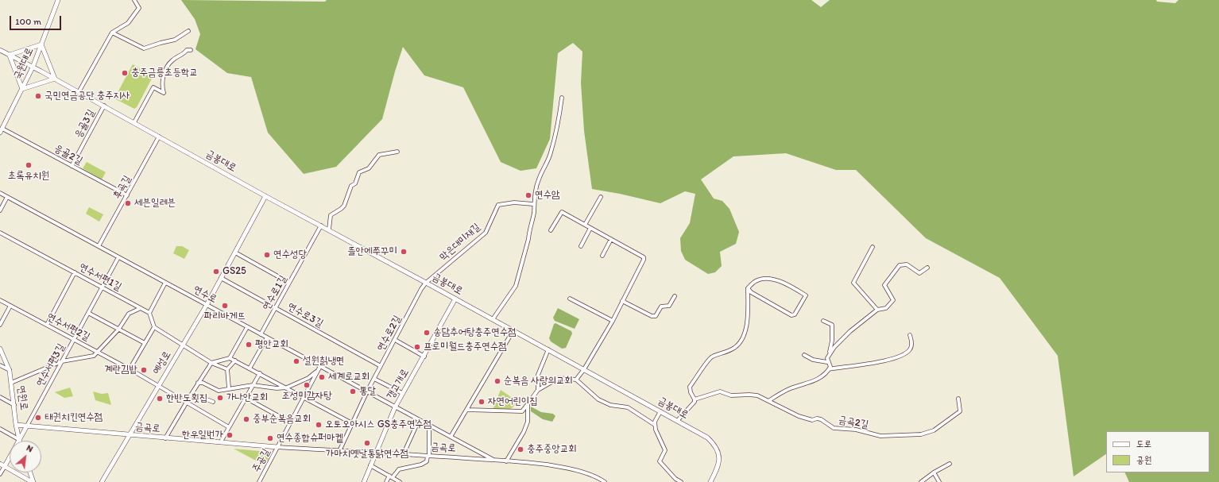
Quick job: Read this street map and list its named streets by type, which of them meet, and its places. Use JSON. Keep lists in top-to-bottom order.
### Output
{
  "streets": {
    "street": [
      "국원대로",
      "응골3길",
      "응골2길",
      "금봉대로",
      "후곡길",
      "막은대미재길",
      "연수서편1길",
      "연수로1길",
      "연수로",
      "연수로3길",
      "연수서편2길",
      "연수로2길",
      "예성로",
      "연수서편3길",
      "갱고개로",
      "연원로",
      "금곡2길",
      "금곡로",
      "주공길"
    ]
  },
  "crossings": [
    ["국원대로", "응골2길"],
    ["국원대로", "금봉대로"],
    ["응골3길", "응골2길"],
    ["응골3길", "금봉대로"],
    ["응골2길", "후곡길"],
    ["금봉대로", "후곡길"],
    ["금봉대로", "막은대미재길"],
    ["금봉대로", "연수로1길"],
    ["금봉대로", "연수로2길"],
    ["금봉대로", "예성로"],
    ["금봉대로", "갱고개로"],
    ["후곡길", "연수로"],
    ["막은대미재길", "연수로2길"],
    ["연수서편1길", "연수서편3길"],
    ["연수로1길", "연수로"],
    ["연수로1길", "연수로3길"],
    ["연수로", "연수로2길"],
    ["연수로", "예성로"],
    ["연수로", "연수서편3길"],
    ["연수로", "갱고개로"],
    ["연수로", "금곡로"],
    ["연수로3길", "연수로2길"],
    ["연수로3길", "예성로"],
    ["연수서편2길", "예성로"],
    ["연수서편2길", "연수서편3길"],
    ["연수로2길", "금곡로"],
    ["예성로", "금곡로"],
    ["연수서편3길", "금곡로"],
    ["갱고개로", "금곡로"],
    ["연원로", "금곡로"],
    ["금곡로", "주공길"]
  ],
  "places": [
    "충주금릉초등학교",
    "국민연금공단 충주지사",
    "초록유치원",
    "연수암",
    "세븐일레븐",
    "뜰안에쭈꾸미",
    "연수성당",
    "GS25",
    "파리바게뜨",
    "송담추어탕충주연수점",
    "평안교회",
    "프로미월드충주연수점",
    "설원칡냉면",
    "계란김밥",
    "세계로교회",
    "순복음 사랑의교회",
    "조성미감자탕",
    "뽕달",
    "가나안교회",
    "한반도횟집",
    "자연어린이집",
    "태권치킨연수점",
    "중부순복음교회",
    "오토오아시스 GS충주연수점",
    "한우일번가",
    "연수종합슈퍼마켙",
    "가마치옛날통닭연수점",
    "충주중앙교회"
  ],
  "legend": ["도로", "공원"],
  "scale_bar": "100 m",
  "north": "top right"
}
